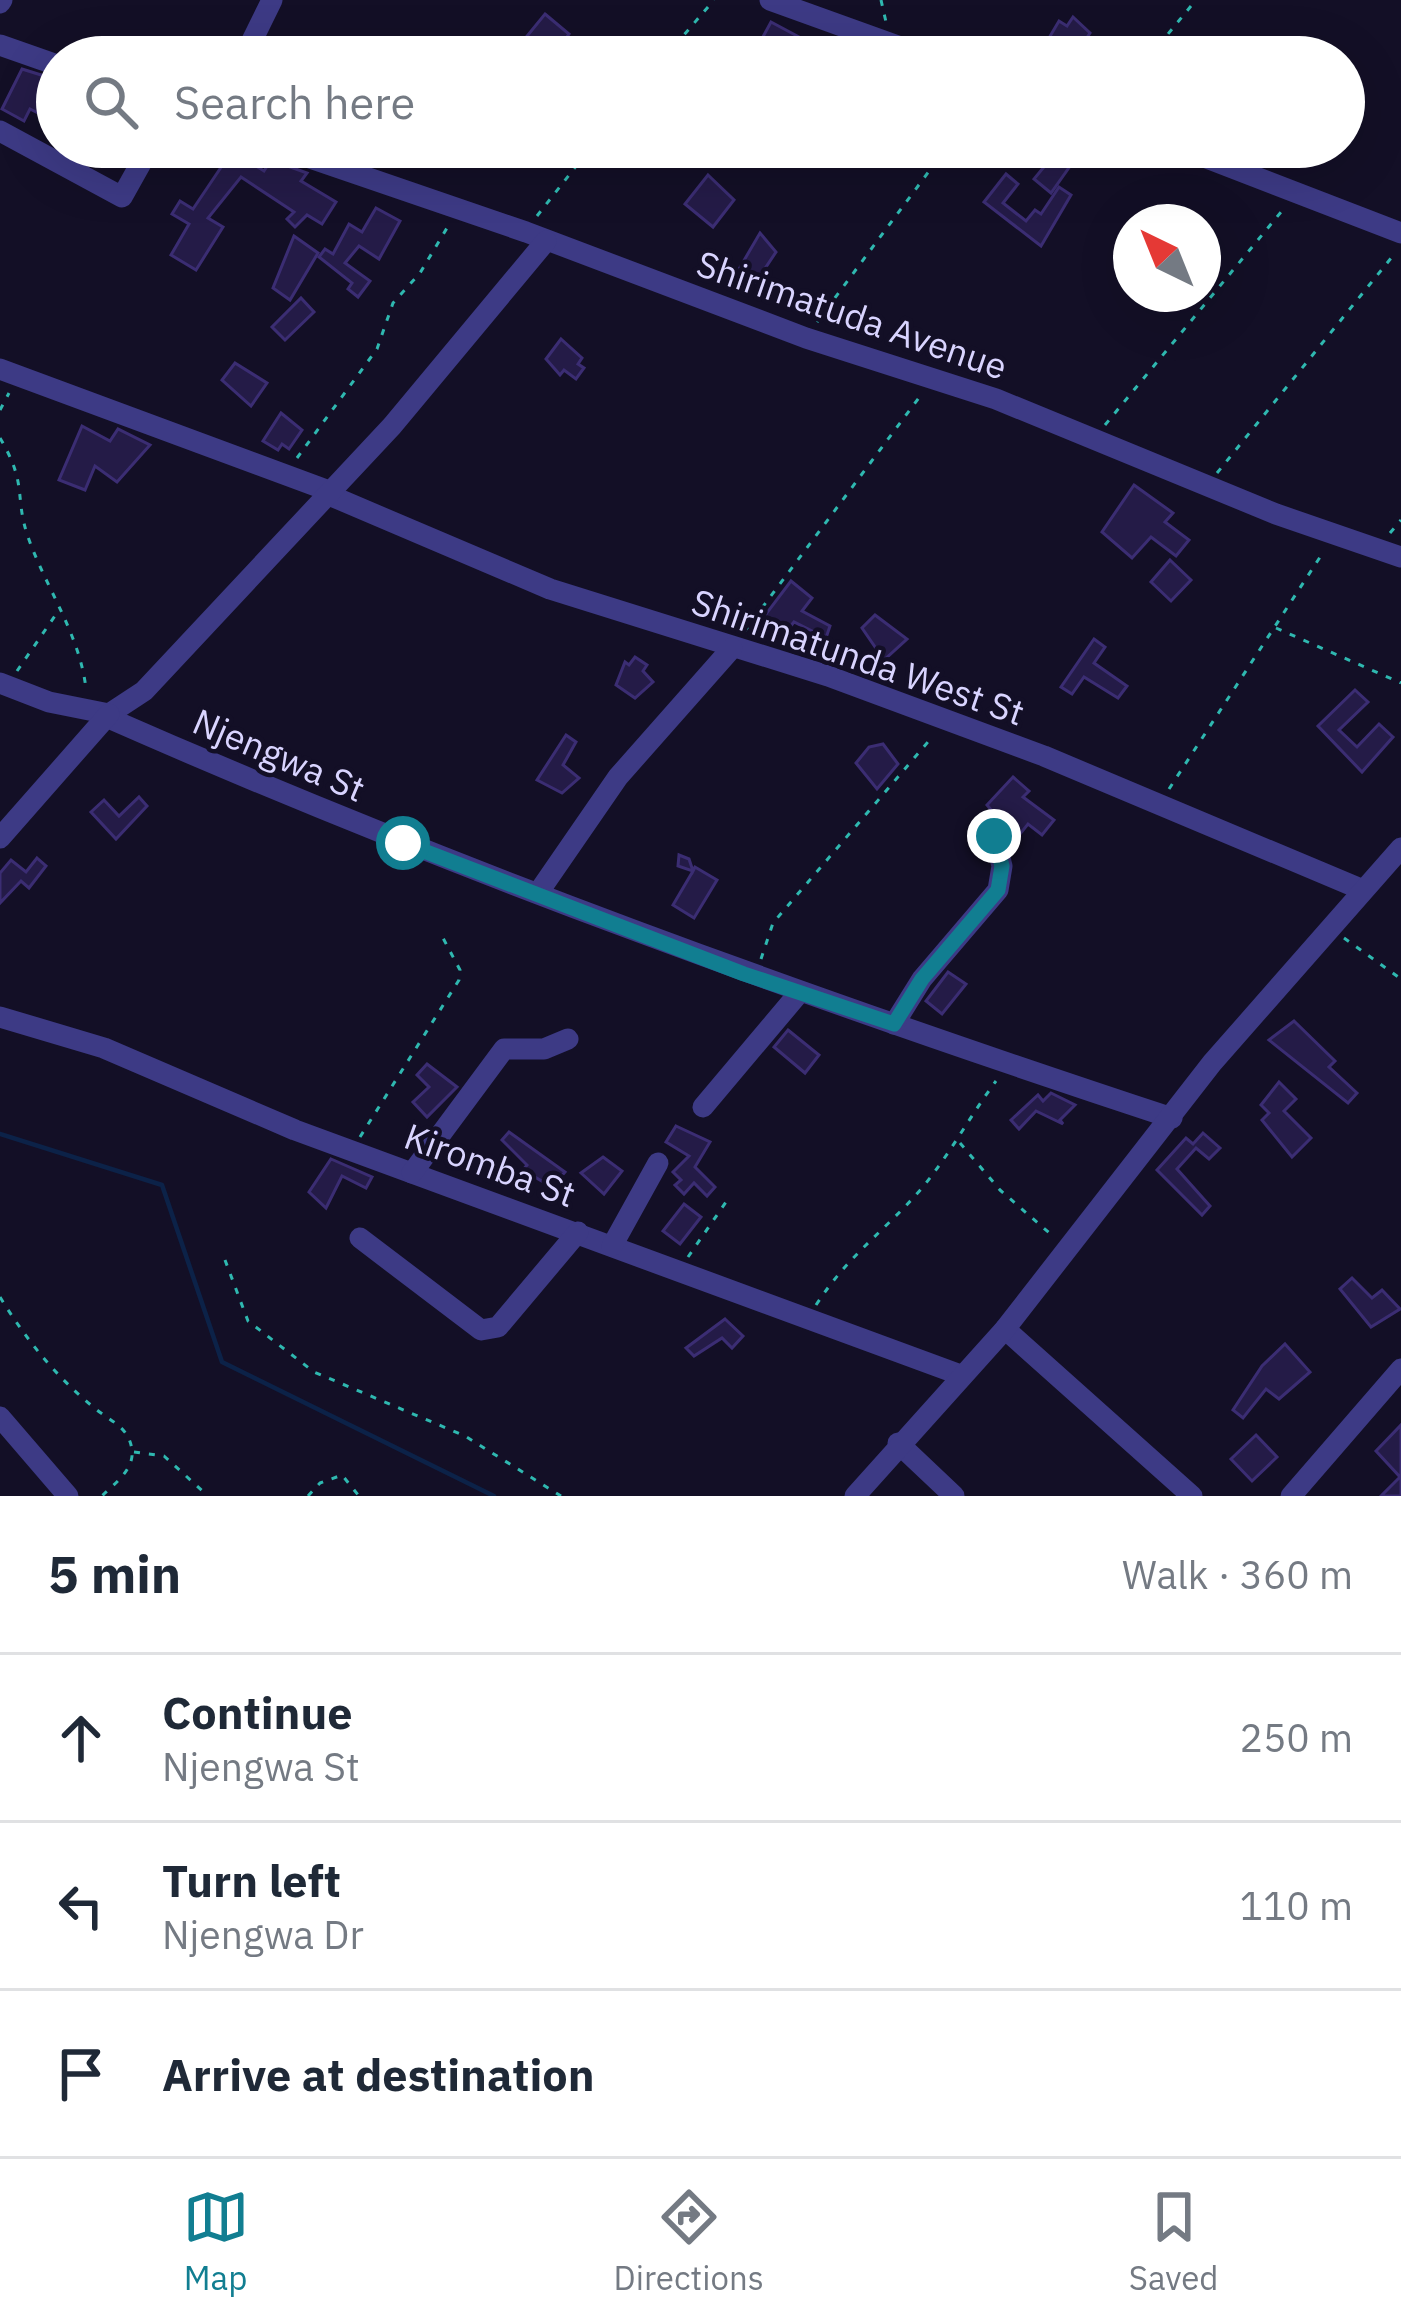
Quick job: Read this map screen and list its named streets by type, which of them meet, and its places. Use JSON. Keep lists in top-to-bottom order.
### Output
{
  "streets": {
    "street": [
      "Shirimatuda Avenue",
      "Shirimatunda West St",
      "Njengwa St",
      "Kiromba St"
    ]
  },
  "north": "top left",
  "page": {
    "search": "Search here",
    "heading": ["5 min", "Walk · 360 m"],
    "list": [
      ["Continue", "Njengwa St", "250 m"],
      ["Turn left", "Njengwa Dr", "110 m"],
      "Arrive at destination"
    ],
    "nav": ["Map", "Directions", "Saved"]
  }
}
